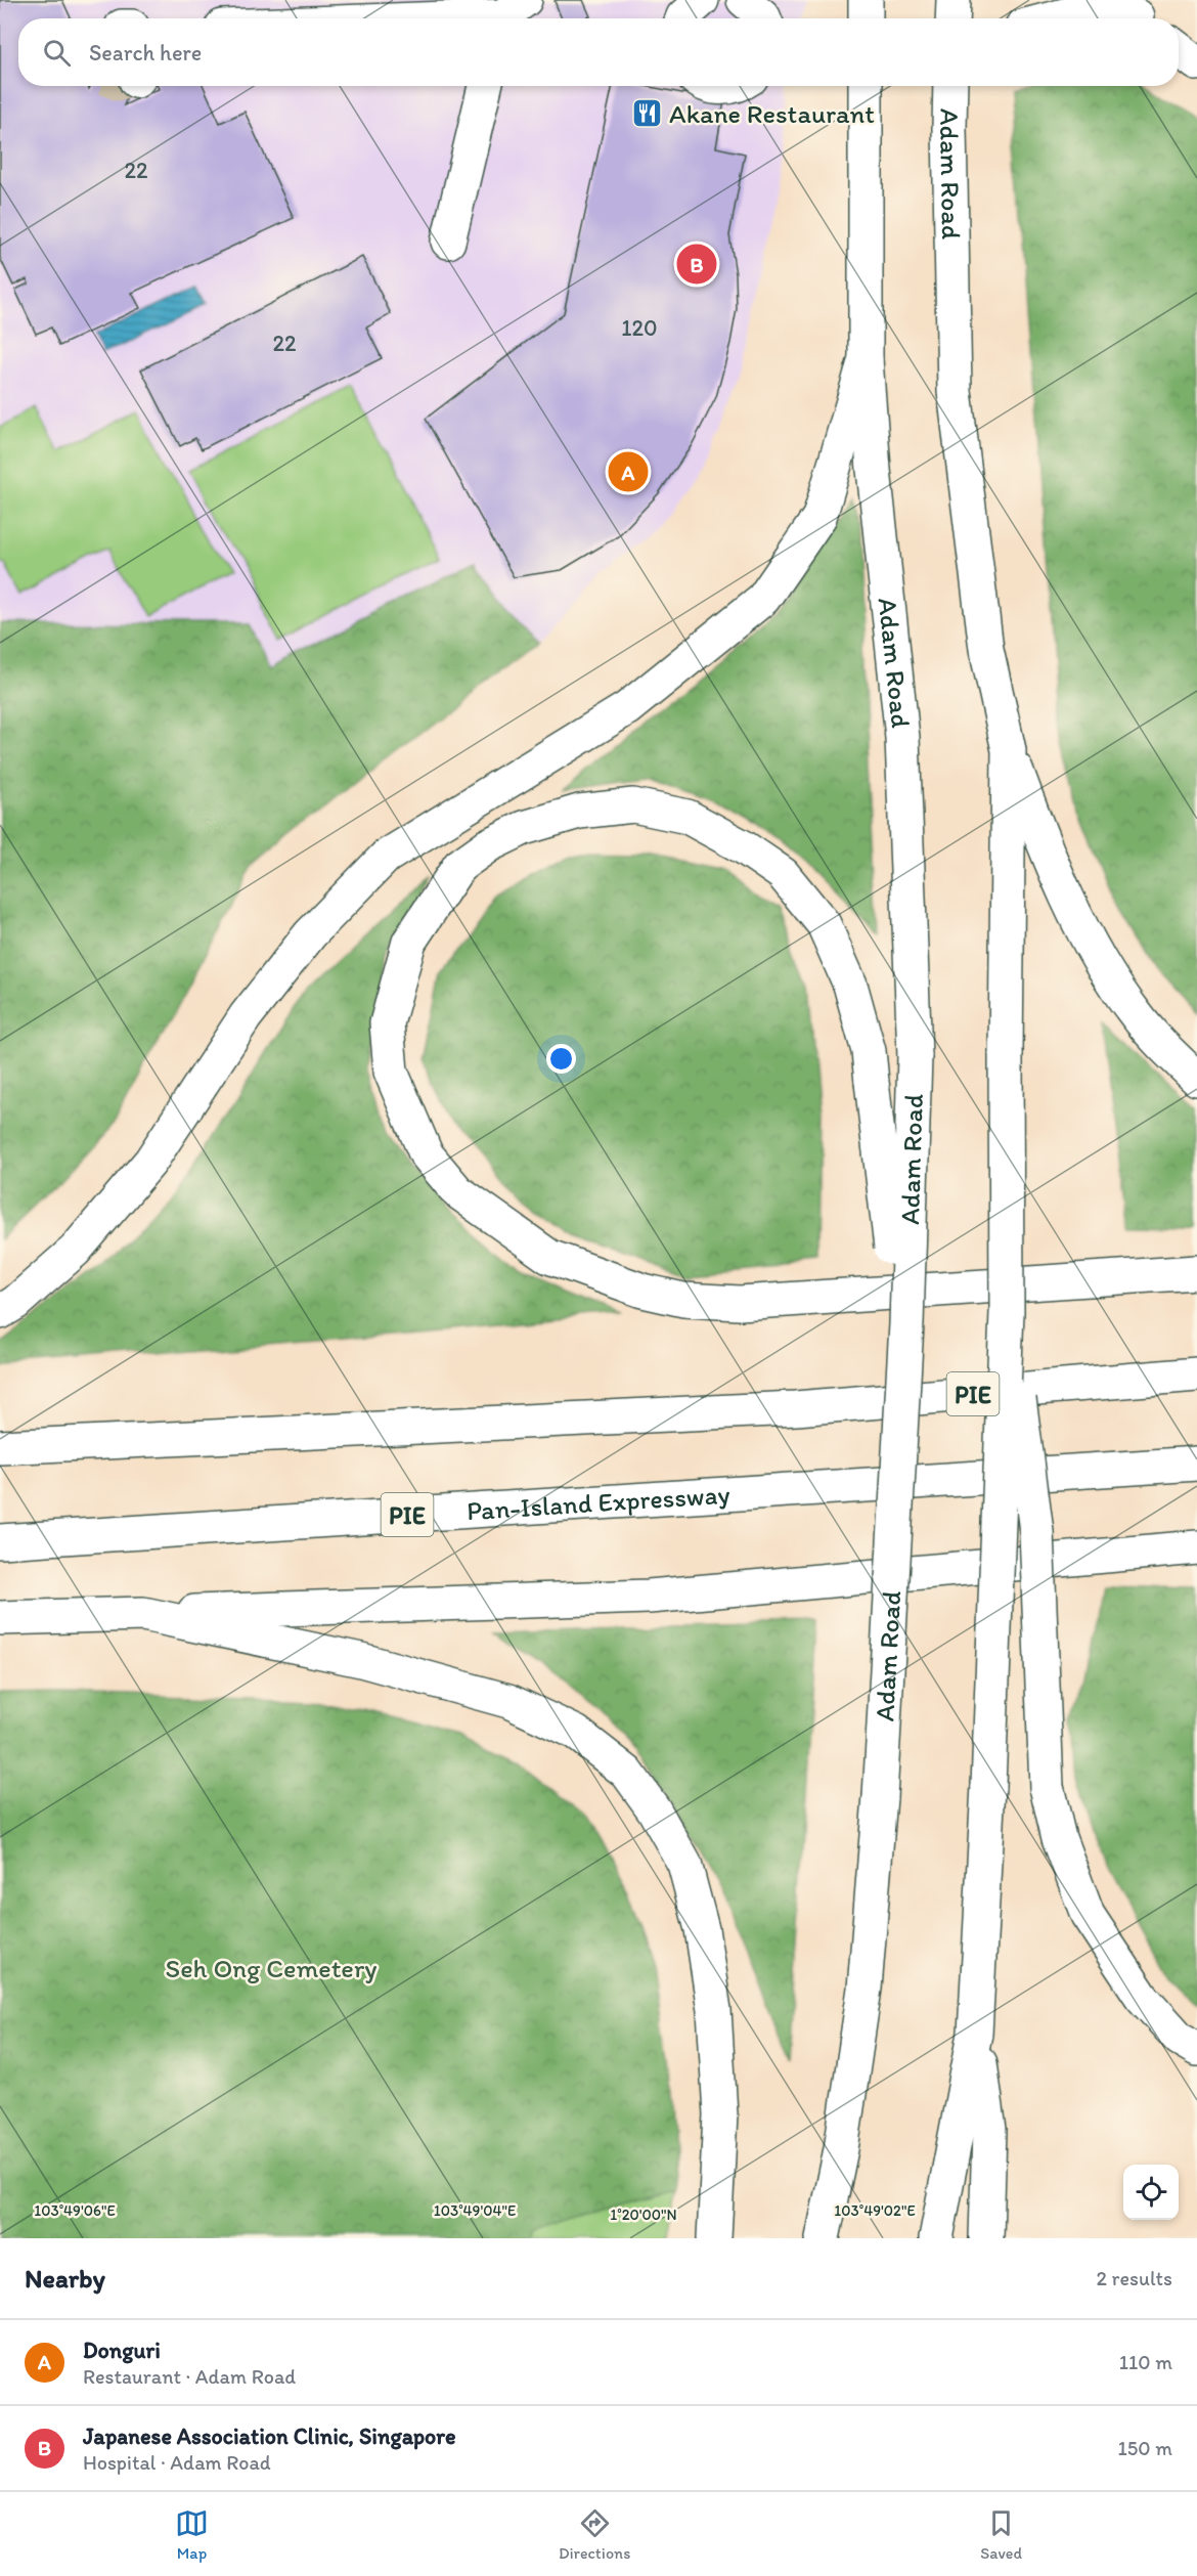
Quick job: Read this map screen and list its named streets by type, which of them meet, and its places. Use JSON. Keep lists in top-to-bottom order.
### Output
{
  "streets": {
    "main road": ["Adam Road", "PIE", "Pan-Island Expressway"]
  },
  "parks": ["Seh Ong Cemetery"],
  "places": {
    "restaurant": ["Akane Restaurant"]
  },
  "house_numbers": ["22", "120", "22"],
  "page": {
    "search": "Search here",
    "pins": ["B", "A"],
    "heading": ["Nearby", "2 results"],
    "list": [
      {
        "mark": "A",
        "name": "Donguri",
        "note": "Restaurant · Adam Road",
        "value": "110 m"
      },
      {
        "mark": "B",
        "name": "Japanese Association Clinic, Singapore",
        "note": "Hospital · Adam Road",
        "value": "150 m"
      }
    ],
    "nav": ["Map", "Directions", "Saved"]
  },
  "coordinates": [
    "103°49'06\"E",
    "103°49'04\"E",
    "103°49'02\"E",
    "1°20'00\"N"
  ]
}
